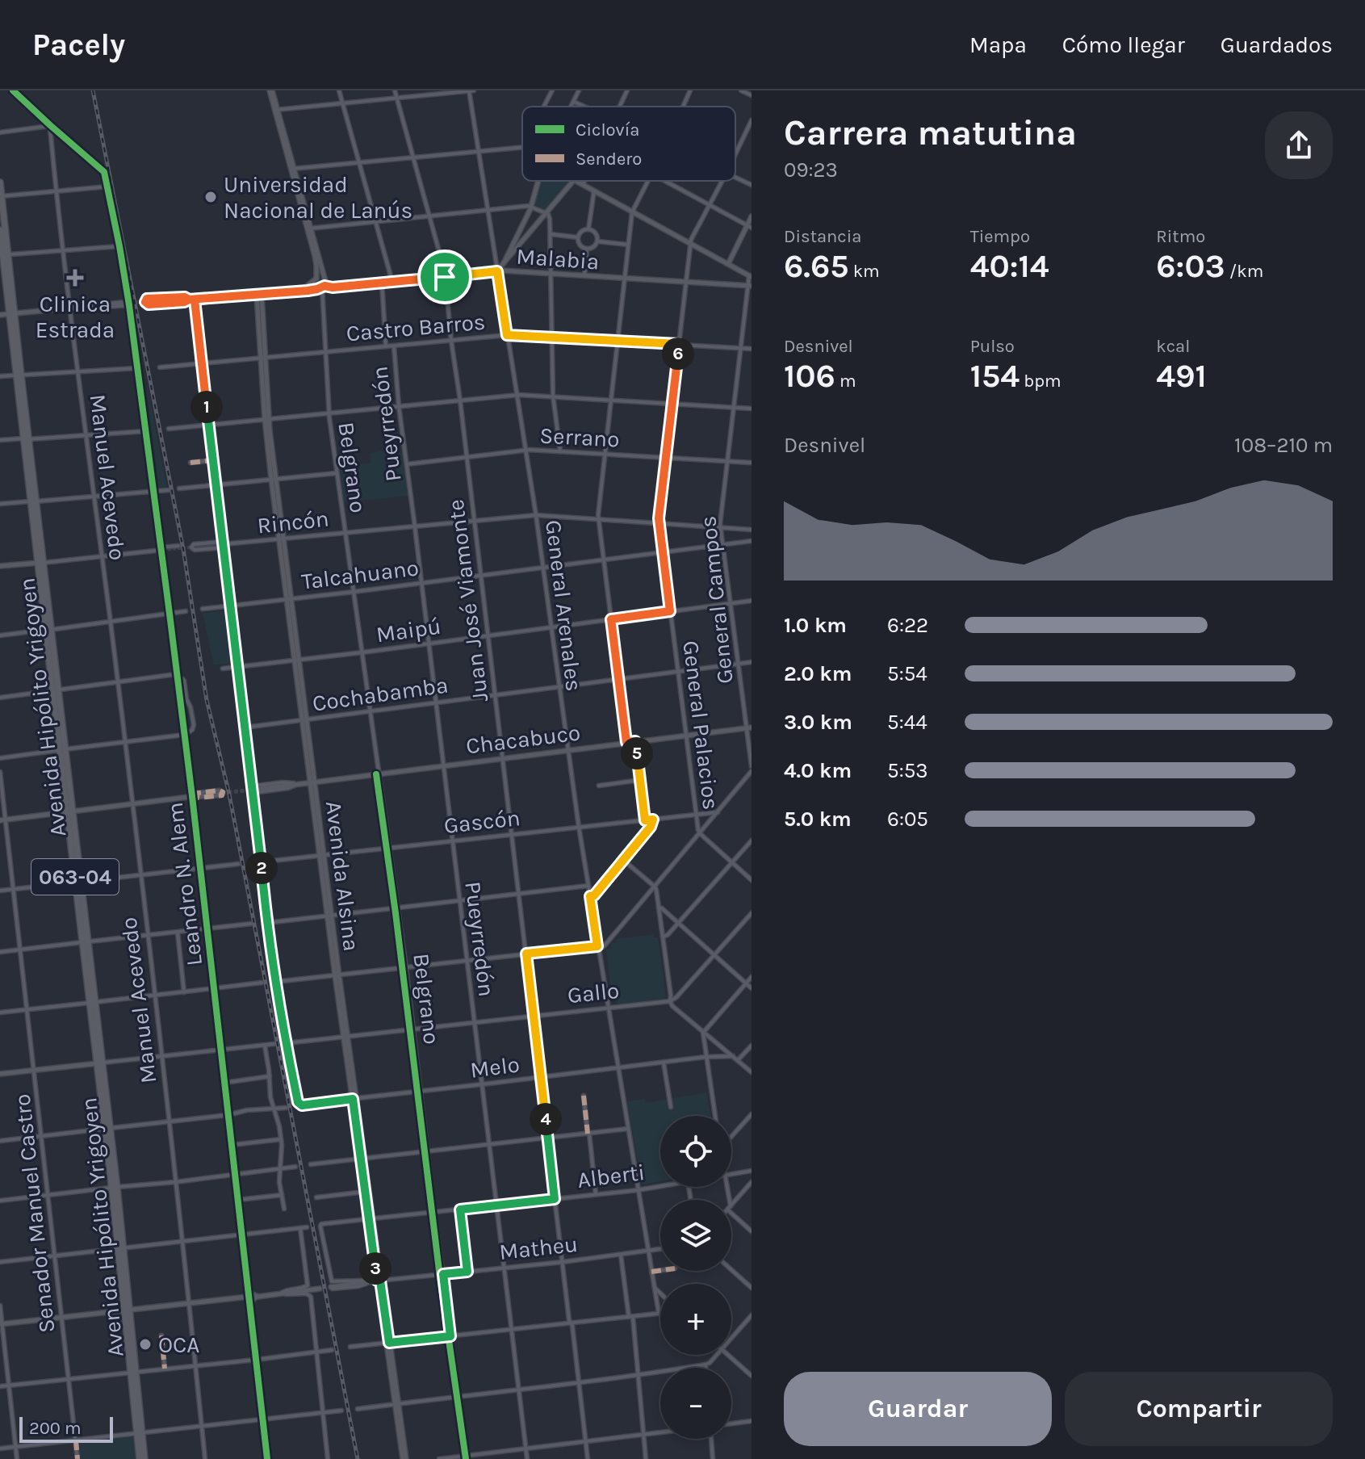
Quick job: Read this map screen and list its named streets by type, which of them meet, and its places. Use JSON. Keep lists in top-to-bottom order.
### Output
{
  "streets": {
    "main road": ["Avenida Hipólito Yrigoyen", "063-04"],
    "street": [
      "Malabia",
      "Castro Barros",
      "Pueyrredón",
      "Serrano",
      "Belgrano",
      "Manuel Acevedo",
      "Rincón",
      "Talcahuano",
      "General Campos",
      "Juan José Viamonte",
      "General Arenales",
      "Maipú",
      "Cochabamba",
      "General Palacios",
      "Chacabuco",
      "Gascón",
      "Avenida Alsina",
      "Leandro N. Alem",
      "Gallo",
      "Melo",
      "Alberti",
      "Senador Manuel Castro",
      "Matheu"
    ]
  },
  "crossings": [
    ["Malabia", "Pueyrredón"],
    ["Malabia", "Belgrano"],
    ["Malabia", "General Campos"],
    ["Malabia", "Juan José Viamonte"],
    ["Malabia", "General Arenales"],
    ["Malabia", "General Palacios"],
    ["Malabia", "Avenida Alsina"],
    ["Castro Barros", "Pueyrredón"],
    ["Castro Barros", "Belgrano"],
    ["Castro Barros", "General Campos"],
    ["Castro Barros", "Juan José Viamonte"],
    ["Castro Barros", "General Arenales"],
    ["Castro Barros", "General Palacios"],
    ["Castro Barros", "Avenida Alsina"],
    ["Pueyrredón", "Serrano"],
    ["Pueyrredón", "Rincón"],
    ["Pueyrredón", "Talcahuano"],
    ["Pueyrredón", "Maipú"],
    ["Pueyrredón", "Cochabamba"],
    ["Pueyrredón", "Chacabuco"],
    ["Pueyrredón", "Gascón"],
    ["Pueyrredón", "Gallo"],
    ["Pueyrredón", "Melo"],
    ["Pueyrredón", "Alberti"],
    ["Pueyrredón", "Matheu"],
    ["Serrano", "General Campos"],
    ["Serrano", "Juan José Viamonte"],
    ["Serrano", "General Arenales"],
    ["Serrano", "General Palacios"],
    ["Belgrano", "Rincón"],
    ["Belgrano", "Talcahuano"],
    ["Belgrano", "Maipú"],
    ["Belgrano", "Cochabamba"],
    ["Belgrano", "Chacabuco"],
    ["Belgrano", "Gascón"],
    ["Belgrano", "Gallo"],
    ["Belgrano", "Melo"],
    ["Belgrano", "Alberti"],
    ["Belgrano", "Matheu"],
    ["Rincón", "General Campos"],
    ["Rincón", "Juan José Viamonte"],
    ["Rincón", "General Arenales"],
    ["Rincón", "General Palacios"],
    ["Rincón", "Avenida Alsina"],
    ["Talcahuano", "General Campos"],
    ["Talcahuano", "Juan José Viamonte"],
    ["Talcahuano", "General Arenales"],
    ["Talcahuano", "General Palacios"],
    ["Talcahuano", "Avenida Alsina"],
    ["General Campos", "Maipú"],
    ["General Campos", "Cochabamba"],
    ["General Campos", "Chacabuco"],
    ["Juan José Viamonte", "Maipú"],
    ["Juan José Viamonte", "Cochabamba"],
    ["Juan José Viamonte", "Chacabuco"],
    ["Juan José Viamonte", "Gascón"],
    ["Juan José Viamonte", "Gallo"],
    ["Juan José Viamonte", "Melo"],
    ["Juan José Viamonte", "Alberti"],
    ["Juan José Viamonte", "Matheu"],
    ["General Arenales", "Maipú"],
    ["General Arenales", "Cochabamba"],
    ["General Arenales", "Chacabuco"],
    ["General Arenales", "Gascón"],
    ["General Arenales", "Gallo"],
    ["General Arenales", "Melo"],
    ["General Arenales", "Alberti"],
    ["General Arenales", "Matheu"],
    ["Maipú", "General Palacios"],
    ["Maipú", "Avenida Alsina"],
    ["Cochabamba", "General Palacios"],
    ["Cochabamba", "Avenida Alsina"],
    ["General Palacios", "Chacabuco"],
    ["General Palacios", "Gascón"],
    ["Chacabuco", "Avenida Alsina"],
    ["Gascón", "Avenida Alsina"],
    ["Avenida Alsina", "Gallo"],
    ["Avenida Alsina", "Melo"],
    ["Avenida Alsina", "Alberti"],
    ["Avenida Alsina", "Matheu"],
    ["Gallo", "Melo"],
    ["Alberti", "Matheu"]
  ],
  "places": {
    "other": ["Universidad Nacional de Lanús", "OCA"],
    "health": ["Clinica Estrada"]
  },
  "legend": ["Ciclovía", "Sendero"],
  "scale_bar": "200 m",
  "page": {
    "header": "Pacely",
    "nav": ["Mapa", "Cómo llegar", "Guardados"],
    "heading": ["Carrera matutina", "09:23"],
    "stats": [
      ["Distancia", "6.65 km"],
      ["Tiempo", "40:14"],
      ["Ritmo", "6:03 /km"],
      ["Desnivel", "106 m"],
      ["Pulso", "154 bpm"],
      ["kcal", "491"]
    ],
    "pins": [
      "6",
      "1",
      "5",
      "2",
      "4",
      "3"
    ],
    "chart": ["Desnivel", "108–210 m"],
    "list": [
      {
        "name": "1.0 km",
        "note": "6:22"
      },
      {
        "name": "2.0 km",
        "note": "5:54"
      },
      {
        "name": "3.0 km",
        "note": "5:44"
      },
      {
        "name": "4.0 km",
        "note": "5:53"
      },
      {
        "name": "5.0 km",
        "note": "6:05"
      }
    ],
    "map_buttons": ["+", "−"],
    "buttons": ["Guardar", "Compartir"],
    "scale": "200 m"
  }
}
